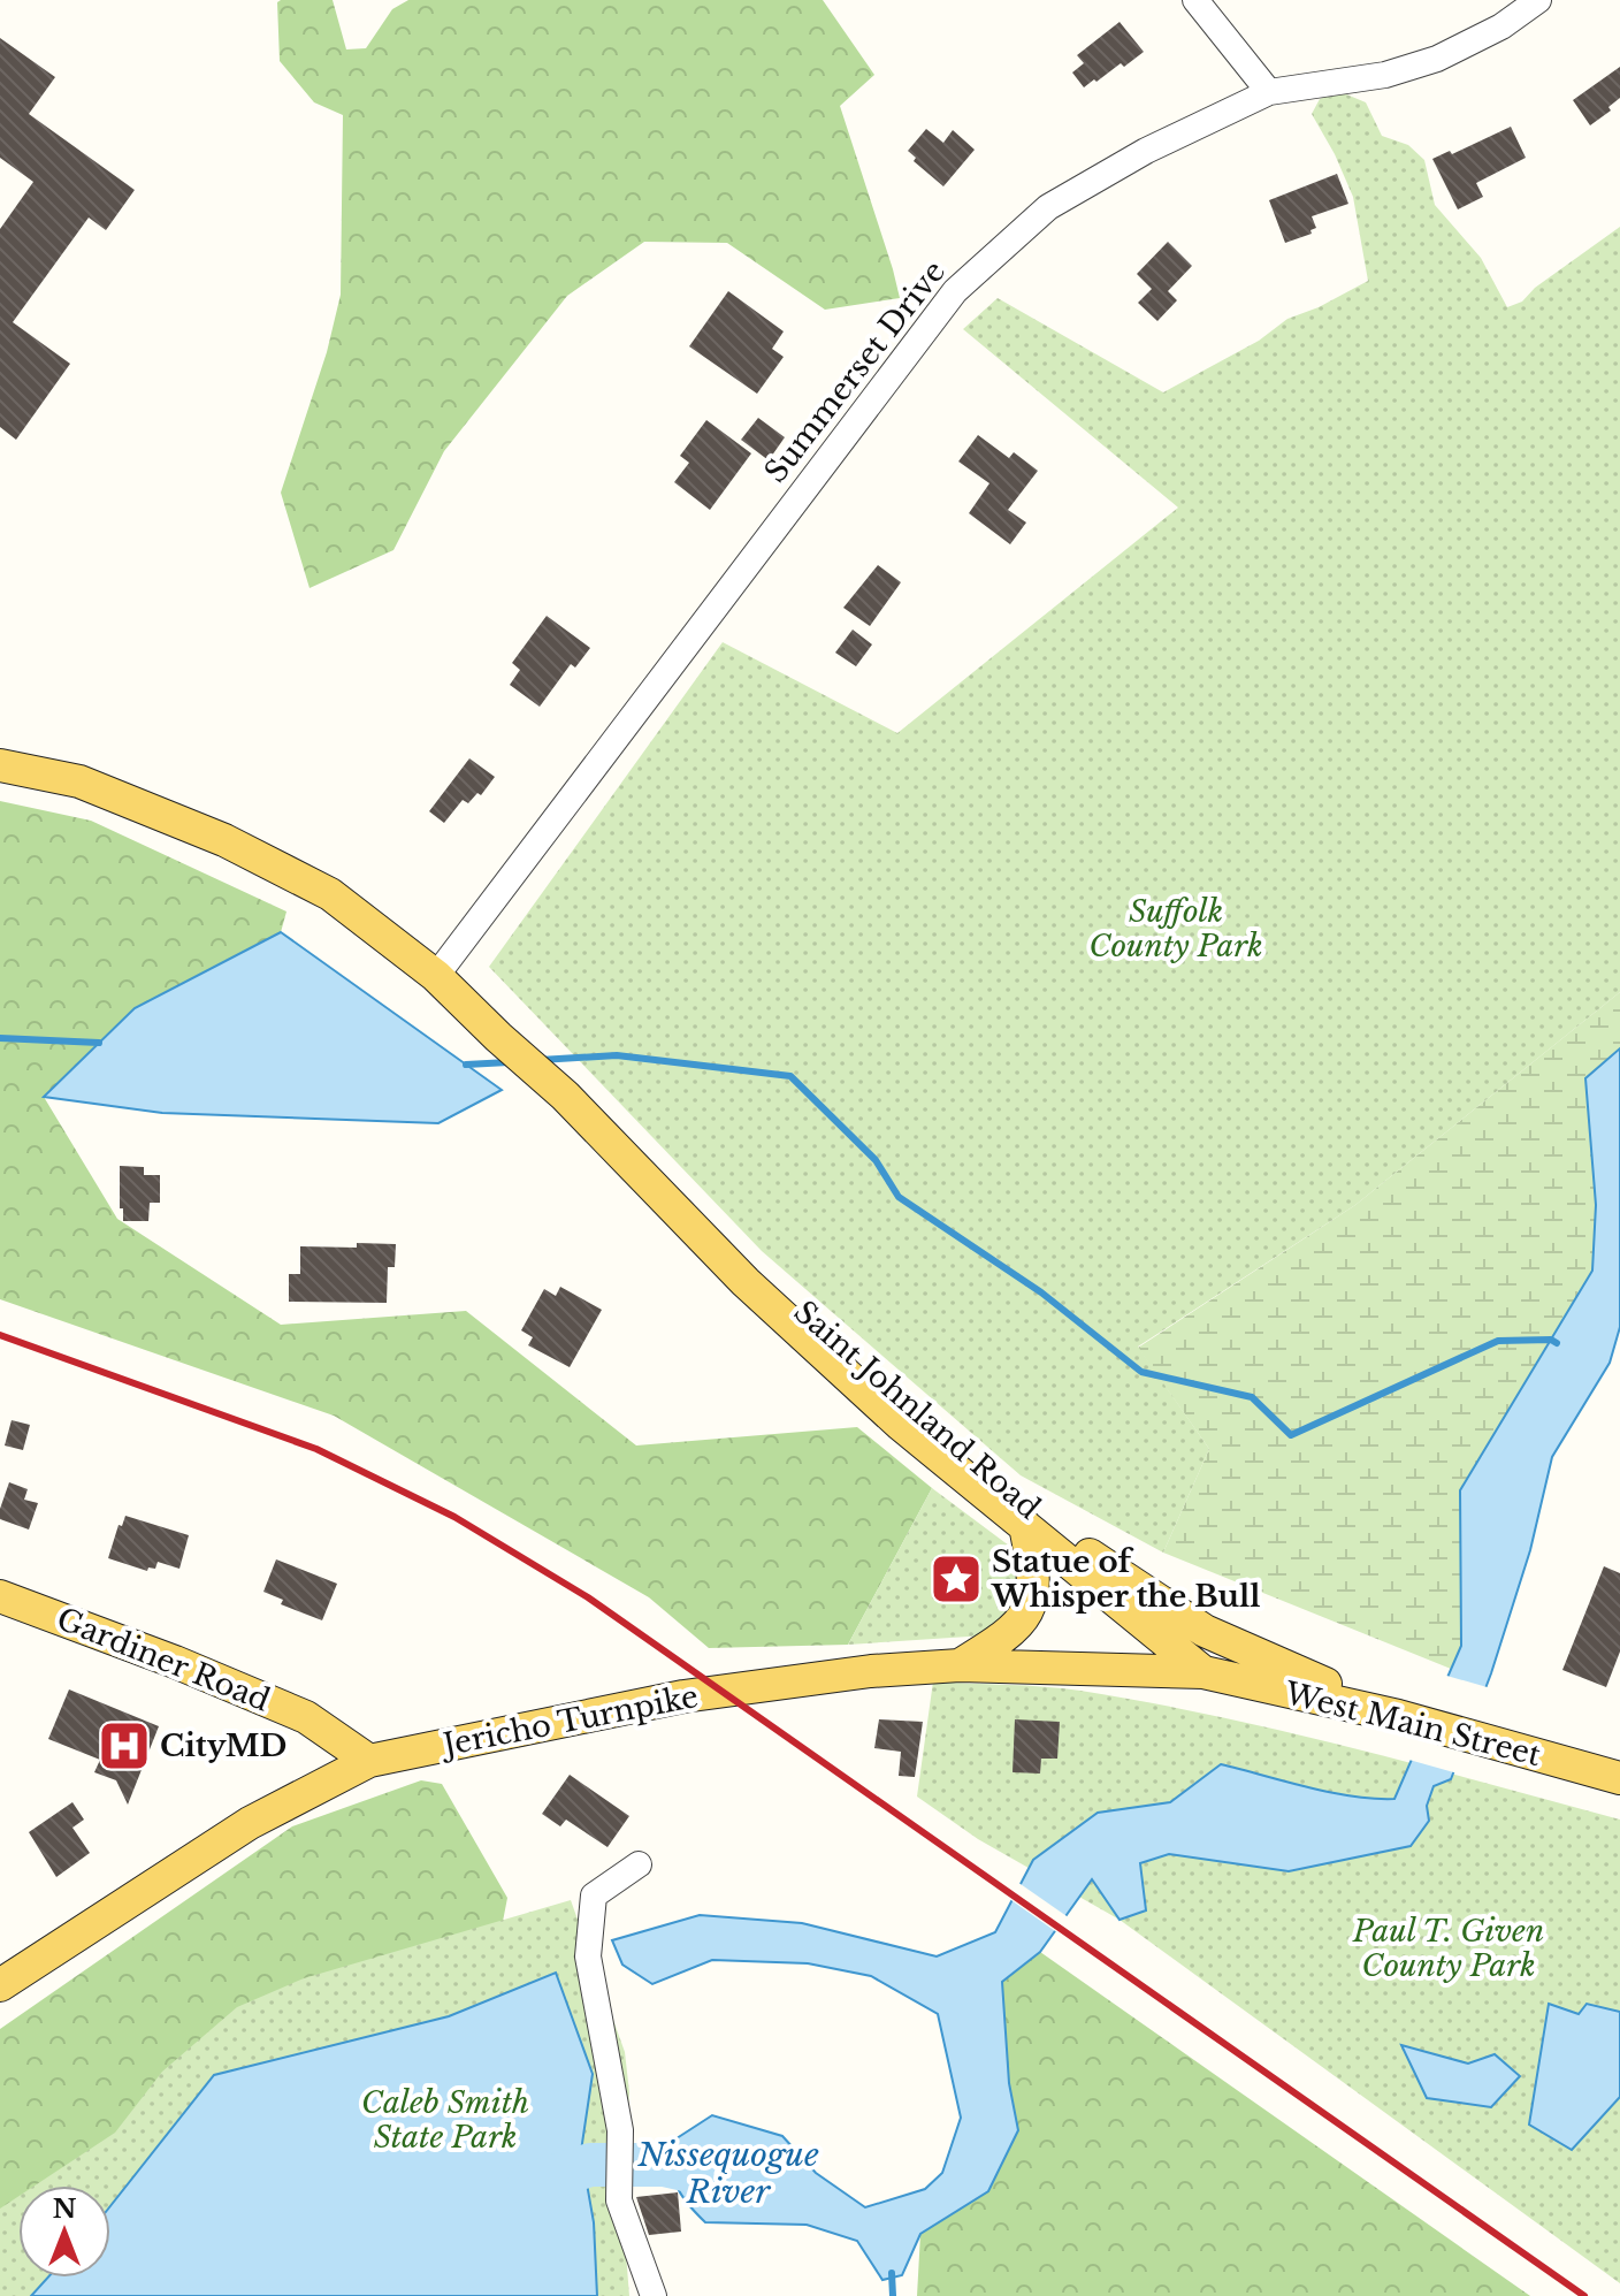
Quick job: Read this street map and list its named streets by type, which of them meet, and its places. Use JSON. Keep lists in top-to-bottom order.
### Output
{
  "streets": {
    "main road": [
      "Saint Johnland Road",
      "Gardiner Road",
      "Jericho Turnpike",
      "West Main Street"
    ],
    "street": ["Summerset Drive"]
  },
  "crossings": [
    ["Summerset Drive", "Saint Johnland Road"],
    ["Saint Johnland Road", "Jericho Turnpike"],
    ["Saint Johnland Road", "West Main Street"],
    ["Gardiner Road", "Jericho Turnpike"],
    ["Jericho Turnpike", "West Main Street"]
  ],
  "water": ["Nissequogue River"],
  "parks": ["Suffolk County Park", "Paul T. Given County Park", "Caleb Smith State Park"],
  "places": {
    "place": ["Statue of Whisper the Bull"],
    "hospital": ["CityMD"]
  },
  "north": "top"
}
